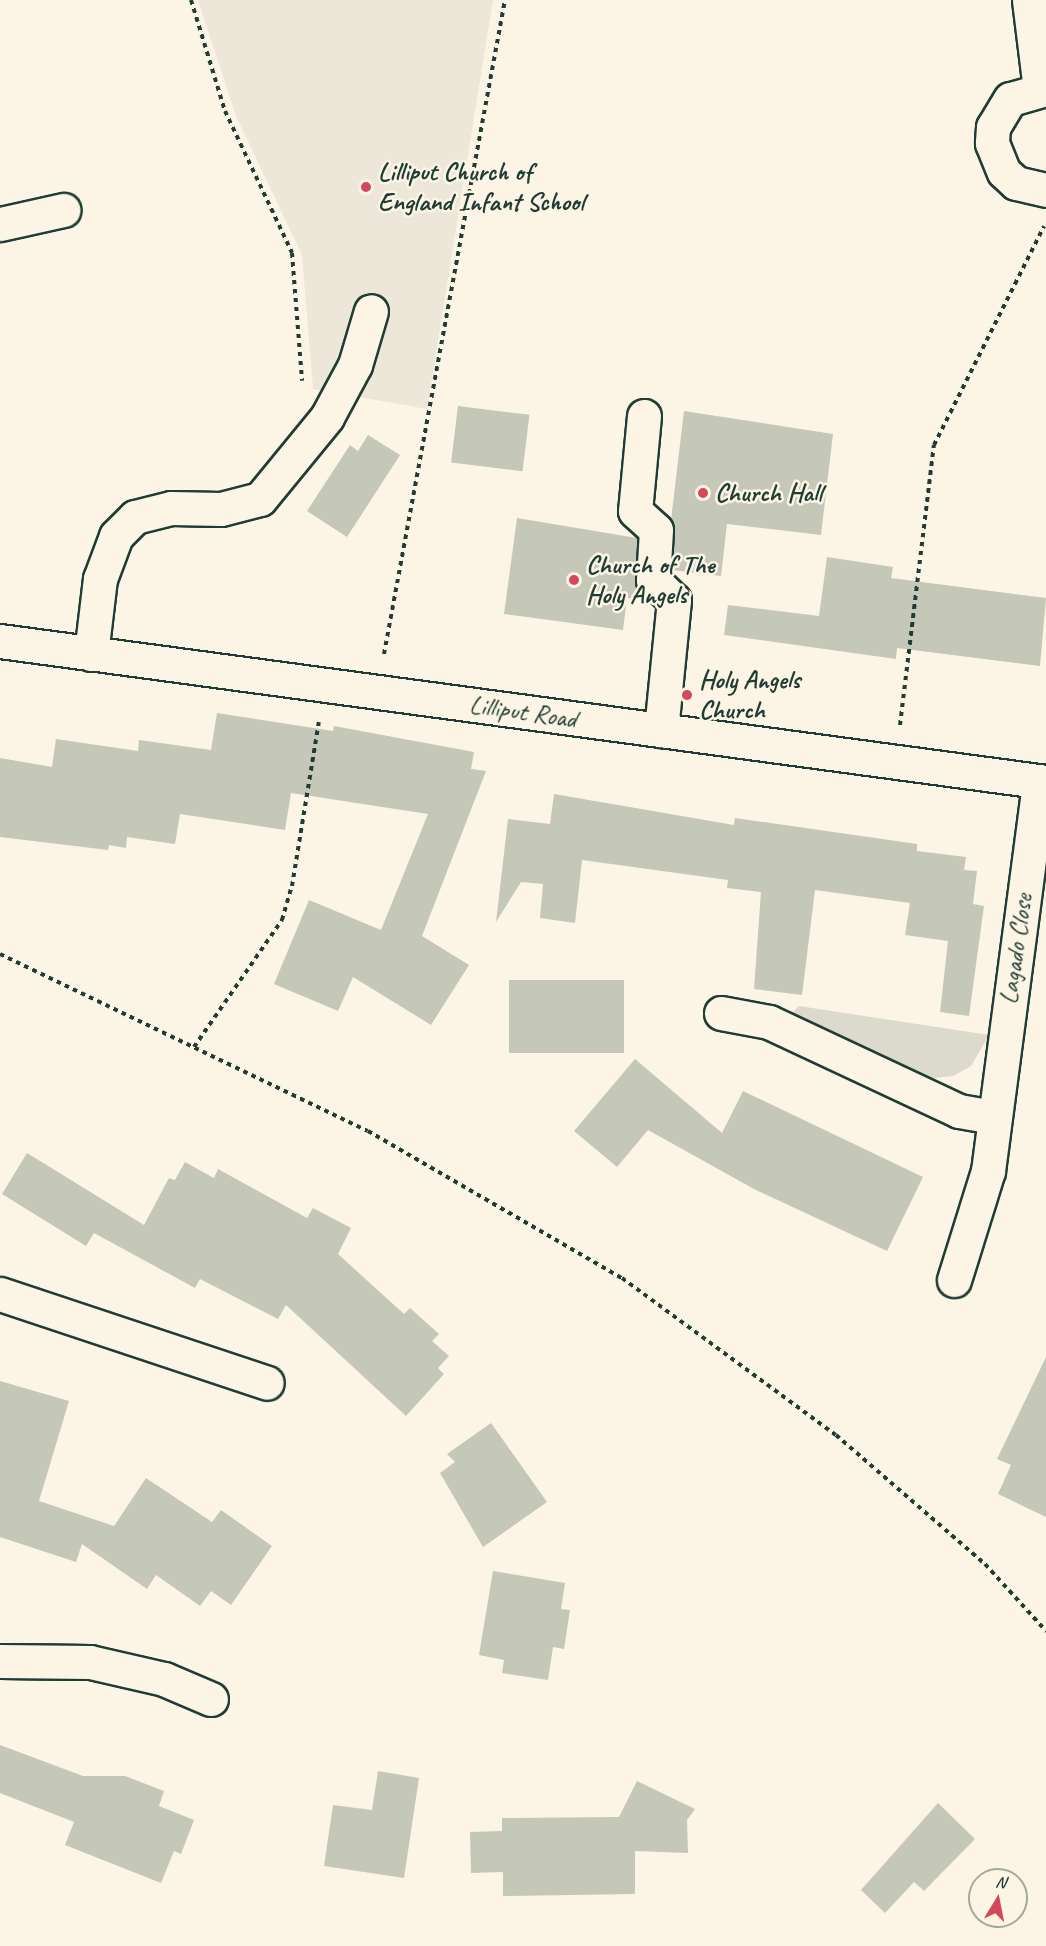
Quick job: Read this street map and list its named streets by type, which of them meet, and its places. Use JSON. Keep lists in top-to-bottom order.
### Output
{
  "streets": {
    "street": ["Lilliput Road", "Lagado Close"]
  },
  "crossings": [
    ["Lilliput Road", "Lagado Close"]
  ],
  "places": [
    "Lilliput Church of England Infant School",
    "Church Hall",
    "Church of The Holy Angels",
    "Holy Angels Church"
  ],
  "north": "top"
}
